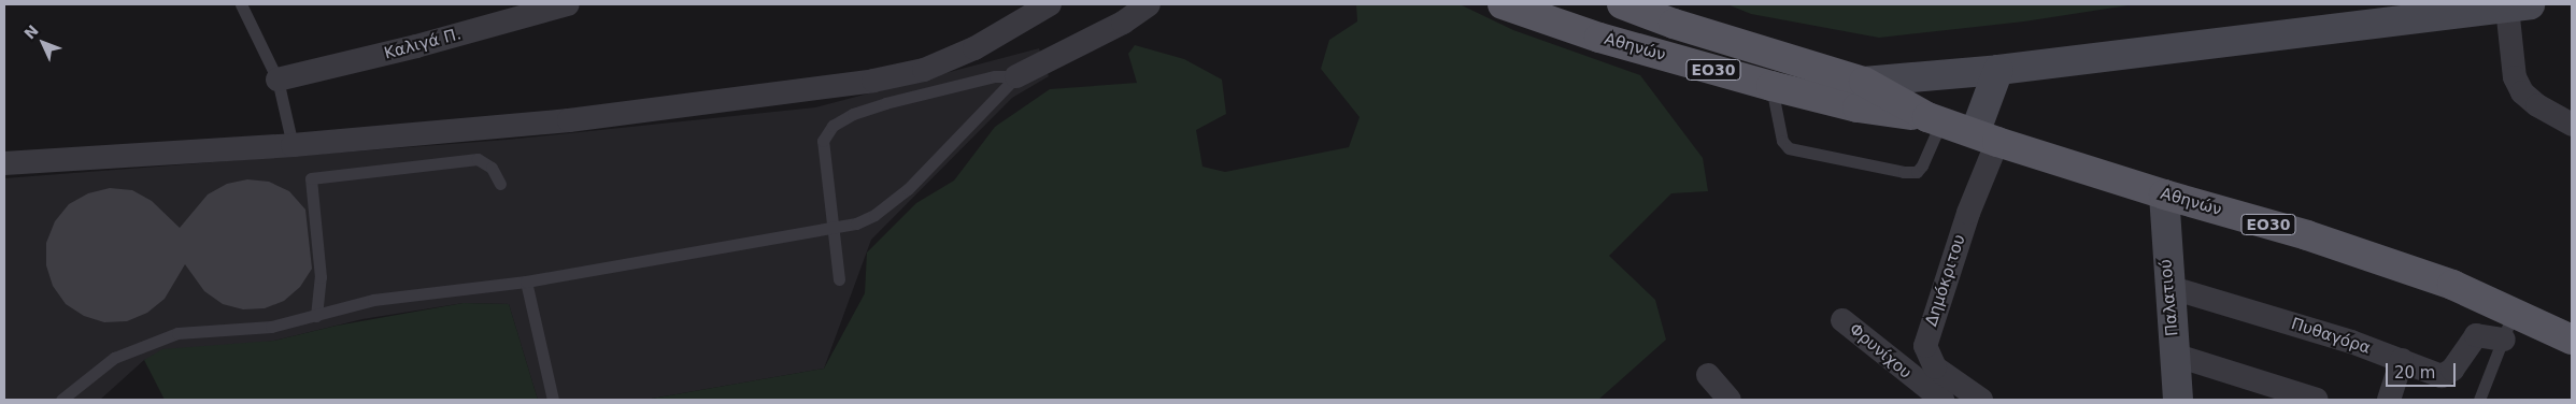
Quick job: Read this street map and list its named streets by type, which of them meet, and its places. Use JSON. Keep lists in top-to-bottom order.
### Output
{
  "streets": {
    "main road": ["Αθηνών", "ΕΟ30"],
    "street": [
      "Καλιγά Π.",
      "Δημόκριτου",
      "Παλατιού",
      "Πυθαγόρα",
      "Φρυνίχου"
    ]
  },
  "crossings": [
    ["Αθηνών", "Δημόκριτου"],
    ["Αθηνών", "Παλατιού"],
    ["Παλατιού", "Πυθαγόρα"]
  ],
  "scale_bar": "20 m",
  "north": "top left"
}
